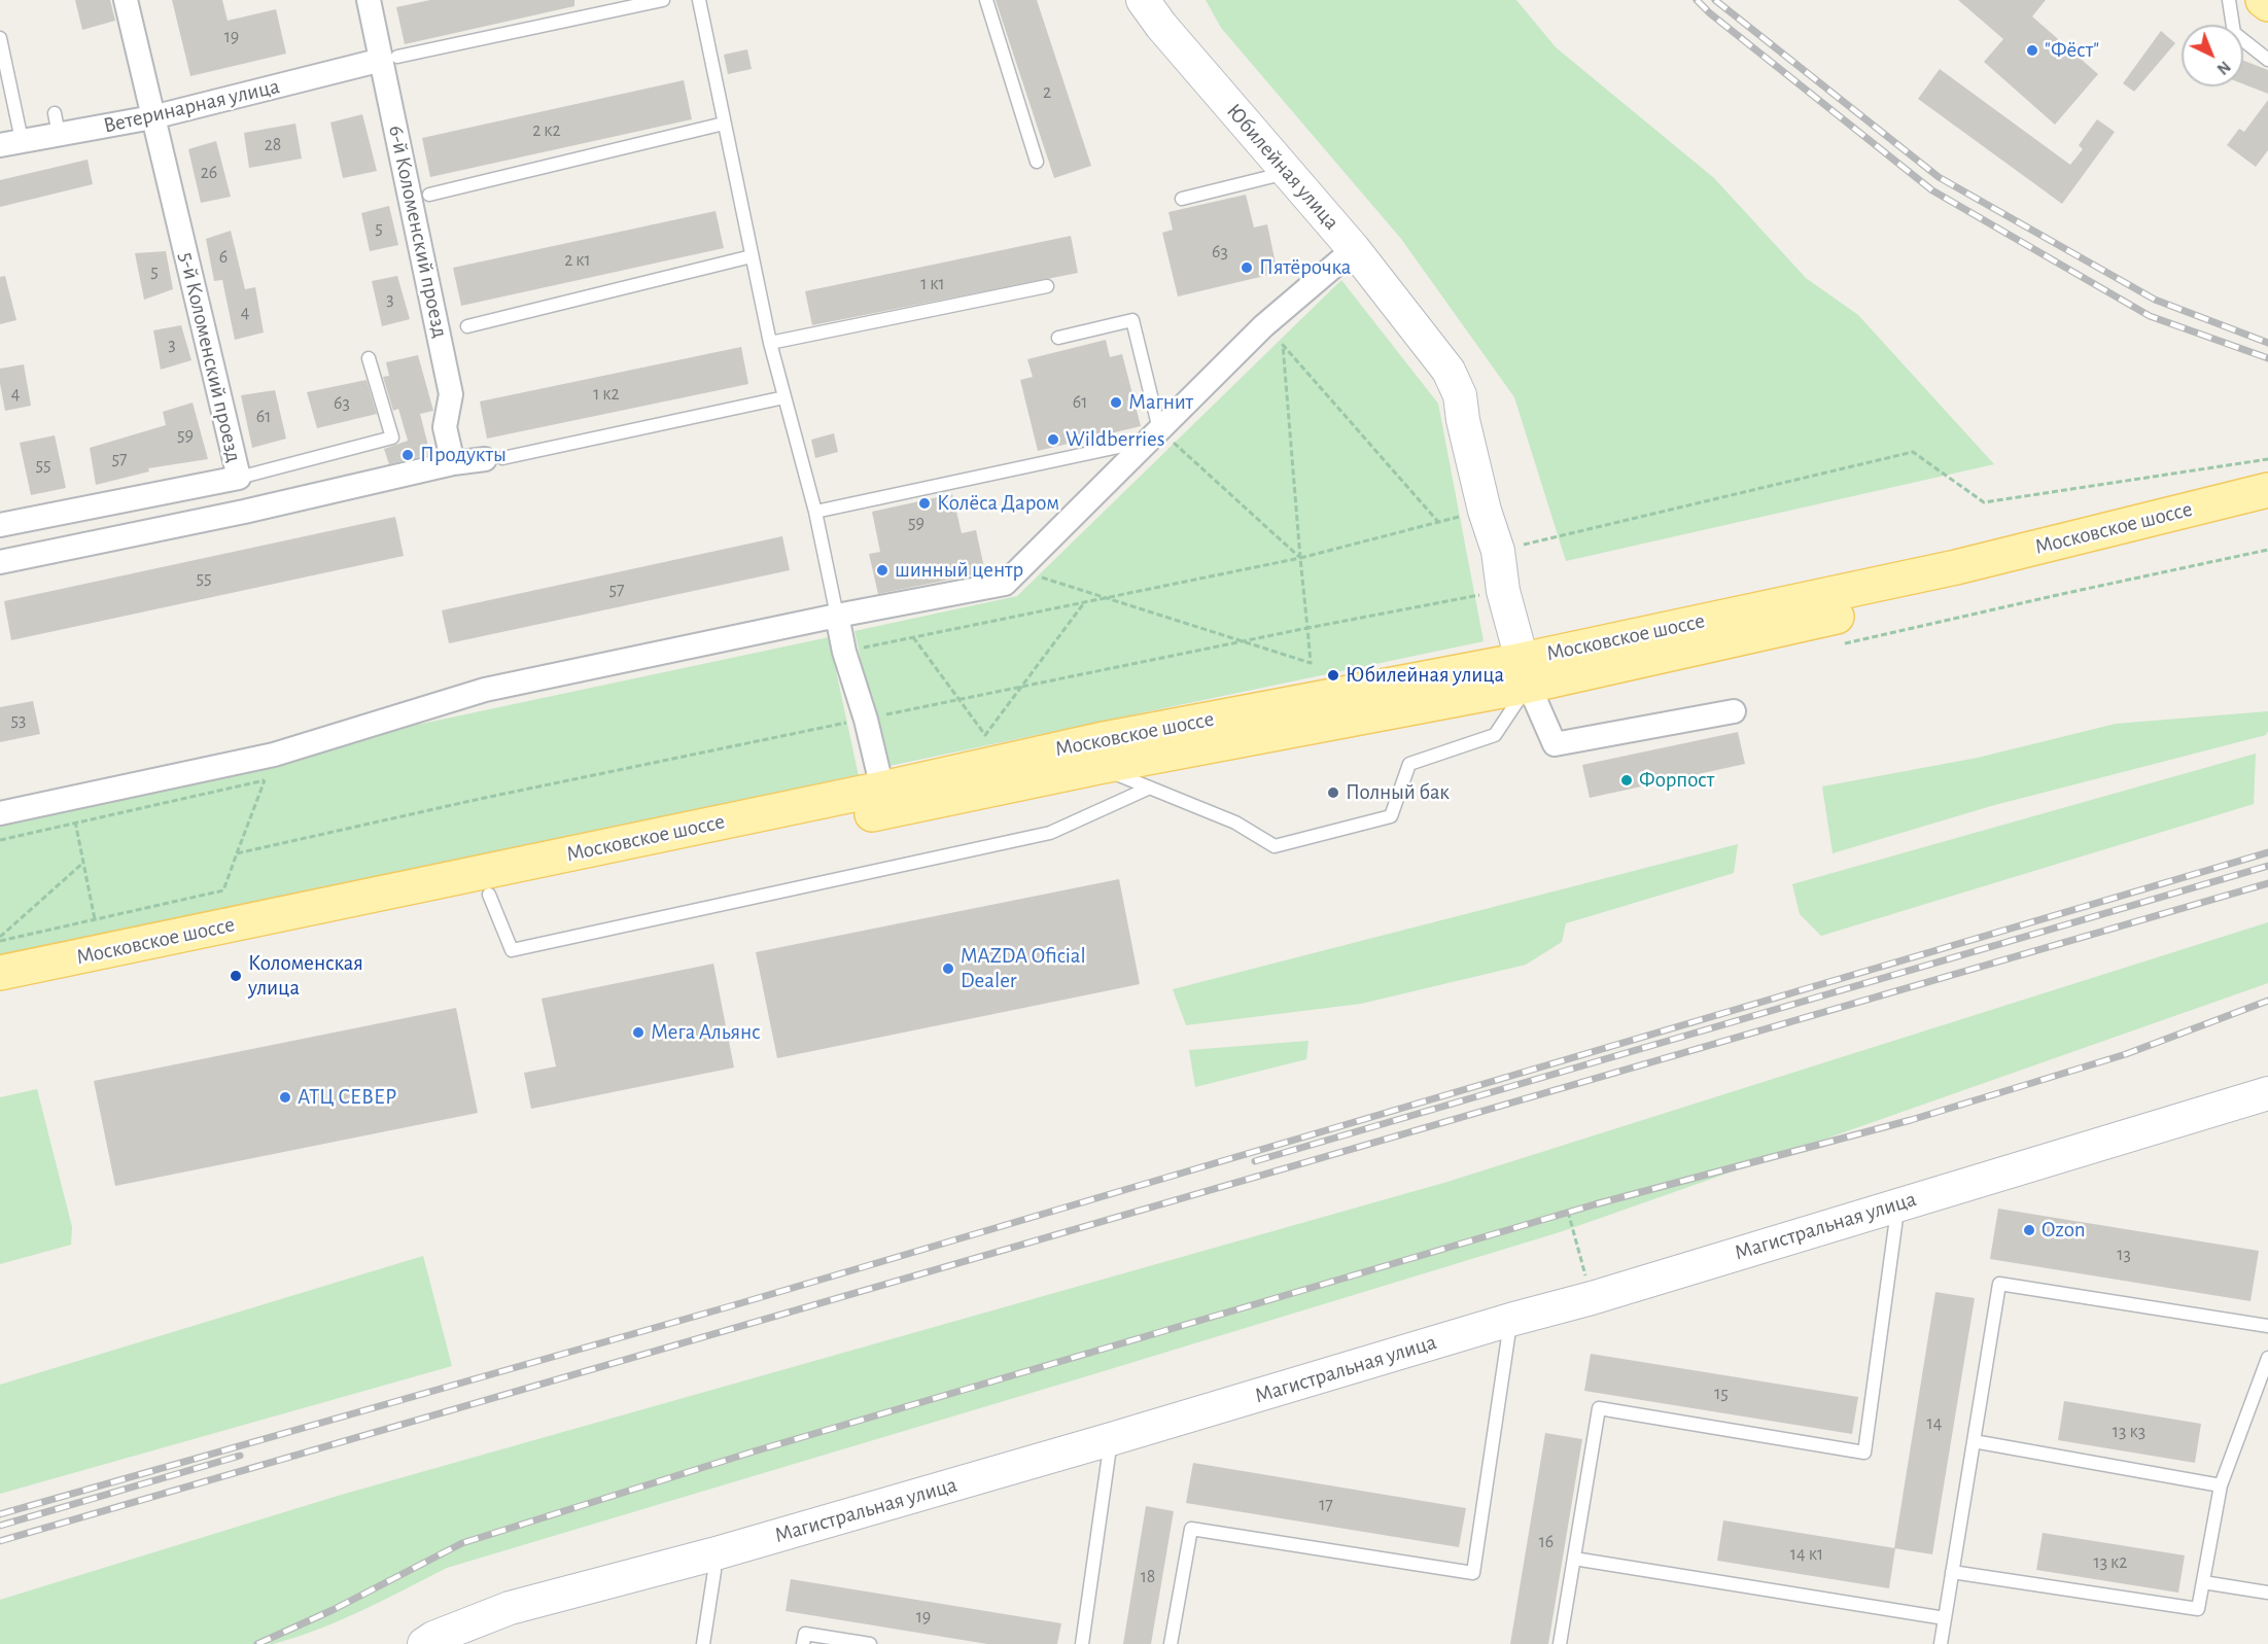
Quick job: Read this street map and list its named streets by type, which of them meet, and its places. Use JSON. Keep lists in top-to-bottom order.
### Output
{
  "streets": {
    "main road": ["Московское шоссе"],
    "street": [
      "Ветеринарная улица",
      "Юбилейная улица",
      "6-й Коломенский проезд",
      "5-й Коломенский проезд",
      "Магистральная улица"
    ]
  },
  "crossings": [
    ["Ветеринарная улица", "6-й Коломенский проезд"],
    ["Ветеринарная улица", "5-й Коломенский проезд"],
    ["Юбилейная улица", "Московское шоссе"]
  ],
  "places": [
    "\"Фёст\"",
    "Пятёрочка",
    "Магнит",
    "Wildberries",
    "Продукты",
    "Колёса Даром",
    "шинный центр",
    "Юбилейная улица",
    "Форпост",
    "Полный бак",
    "MAZDA Oficial Dealer",
    "Коломенская улица",
    "Мега Альянс",
    "АТЦ СЕВЕР",
    "Ozon"
  ],
  "house_numbers": [
    "19",
    "2",
    "2 к2",
    "28",
    "26",
    "5",
    "63",
    "6",
    "2 к1",
    "5",
    "1 к1",
    "3",
    "4",
    "3",
    "4",
    "1 к2",
    "61",
    "63",
    "61",
    "59",
    "57",
    "55",
    "59",
    "55",
    "57",
    "53",
    "13",
    "15",
    "14",
    "13 к3",
    "17",
    "16",
    "14 к1",
    "13 к2",
    "18",
    "19"
  ],
  "north": "bottom right"
}
